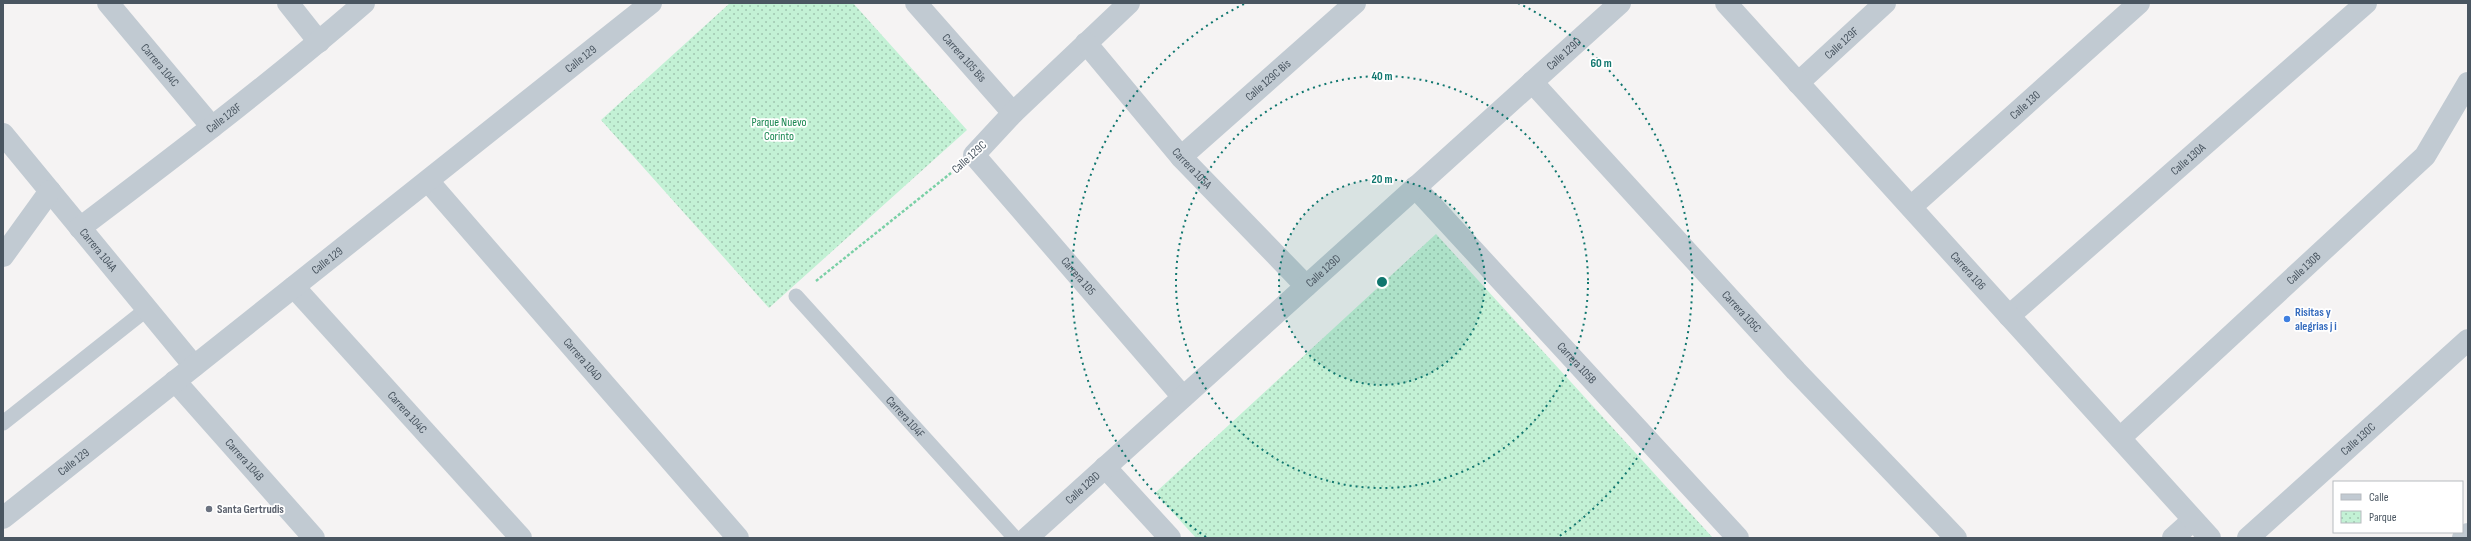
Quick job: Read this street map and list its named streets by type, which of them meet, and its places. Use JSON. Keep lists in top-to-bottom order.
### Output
{
  "streets": {
    "street": [
      "Calle 129F",
      "Calle 129D",
      "Carrera 105 Bis",
      "Calle 129",
      "Carrera 104C",
      "Calle 129C Bis",
      "Calle 130",
      "Calle 128F",
      "Calle 129C",
      "Calle 130A",
      "Carrera 105A",
      "Carrera 104A",
      "Calle 130B",
      "Carrera 106",
      "Carrera 105",
      "Carrera 105C",
      "Carrera 104D",
      "Carrera 105B",
      "Calle 130C",
      "Carrera 104B"
    ],
    "lane": ["Carrera 104F"]
  },
  "crossings": [
    ["Calle 129F", "Carrera 106"],
    ["Calle 129D", "Carrera 105A"],
    ["Calle 129D", "Carrera 105"],
    ["Calle 129D", "Carrera 105C"],
    ["Calle 129D", "Carrera 105B"],
    ["Carrera 105 Bis", "Calle 129C"],
    ["Calle 129", "Carrera 104C"],
    ["Calle 129", "Carrera 104A"],
    ["Calle 129", "Carrera 104D"],
    ["Calle 129", "Carrera 104B"],
    ["Carrera 104C", "Calle 128F"],
    ["Calle 129C Bis", "Carrera 105A"],
    ["Calle 130", "Carrera 106"],
    ["Calle 128F", "Carrera 104A"],
    ["Calle 129C", "Carrera 105A"],
    ["Calle 129C", "Carrera 105"],
    ["Calle 129C", "Carrera 104F"],
    ["Calle 130A", "Carrera 106"],
    ["Calle 130B", "Carrera 106"]
  ],
  "parks": ["Parque Nuevo Corinto"],
  "places": ["Risitas y alegrias j i", "Santa Gertrudis"],
  "legend": ["Calle", "Parque"],
  "rings": ["60 m", "40 m", "20 m"]
}
